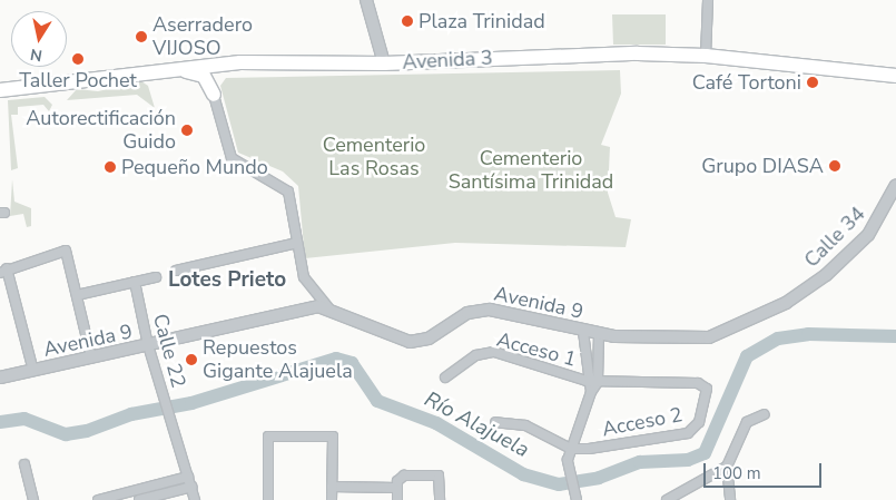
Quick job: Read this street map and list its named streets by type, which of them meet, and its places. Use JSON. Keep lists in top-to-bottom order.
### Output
{
  "streets": {
    "main road": ["Avenida 3"],
    "street": [
      "Calle 34",
      "Avenida 9",
      "Acceso 1",
      "Calle 22",
      "Acceso 2"
    ]
  },
  "crossings": [
    ["Calle 34", "Avenida 9"],
    ["Avenida 9", "Calle 22"],
    ["Acceso 1", "Acceso 2"]
  ],
  "districts": ["Lotes Prieto"],
  "water": ["Río Alajuela"],
  "parks": ["Cementerio Las Rosas", "Cementerio Santísima Trinidad"],
  "places": [
    "Plaza Trinidad",
    "Aserradero VIJOSO",
    "Taller Pochet",
    "Café Tortoni",
    "Autorectificación Guido",
    "Grupo DIASA",
    "Pequeño Mundo",
    "Repuestos Gigante Alajuela"
  ],
  "scale_bar": "100 m",
  "north": "bottom"
}
